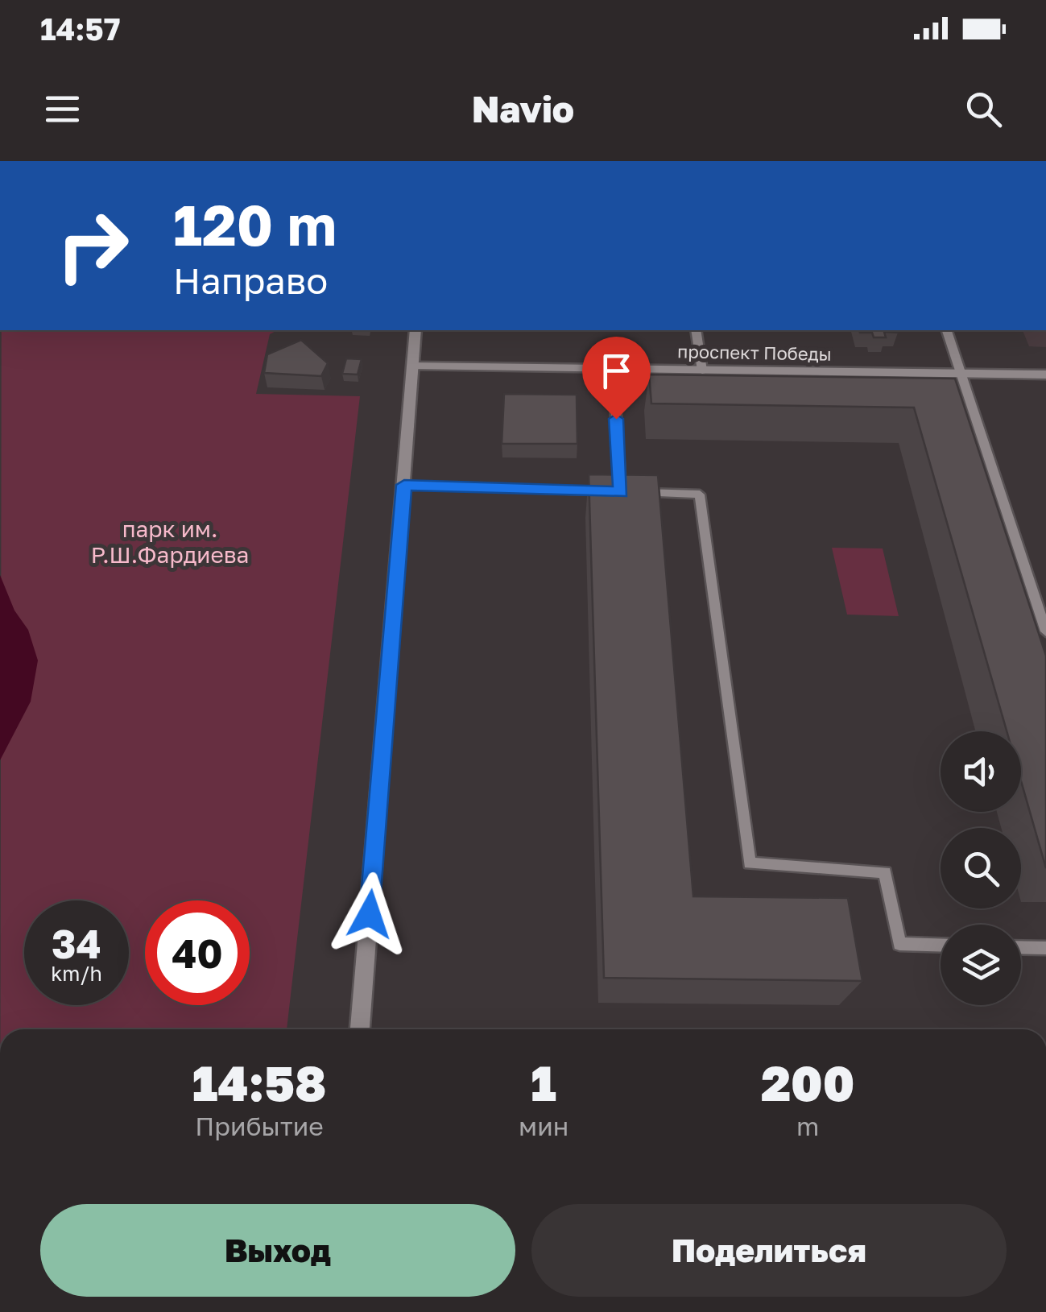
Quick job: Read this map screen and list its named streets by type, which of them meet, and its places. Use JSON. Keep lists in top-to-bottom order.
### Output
{
  "streets": {
    "street": ["проспект Победы"]
  },
  "parks": ["парк им. Р.Ш.Фардиева"],
  "page": {
    "status": "14:57",
    "header": "Navio",
    "turn": ["120 m", "Направо"],
    "speed": "34 km/h",
    "limit": "40",
    "eta": [
      "14:58",
      "Прибытие",
      "1",
      "мин",
      "200",
      "m"
    ],
    "buttons": ["Выход", "Поделиться"]
  }
}
